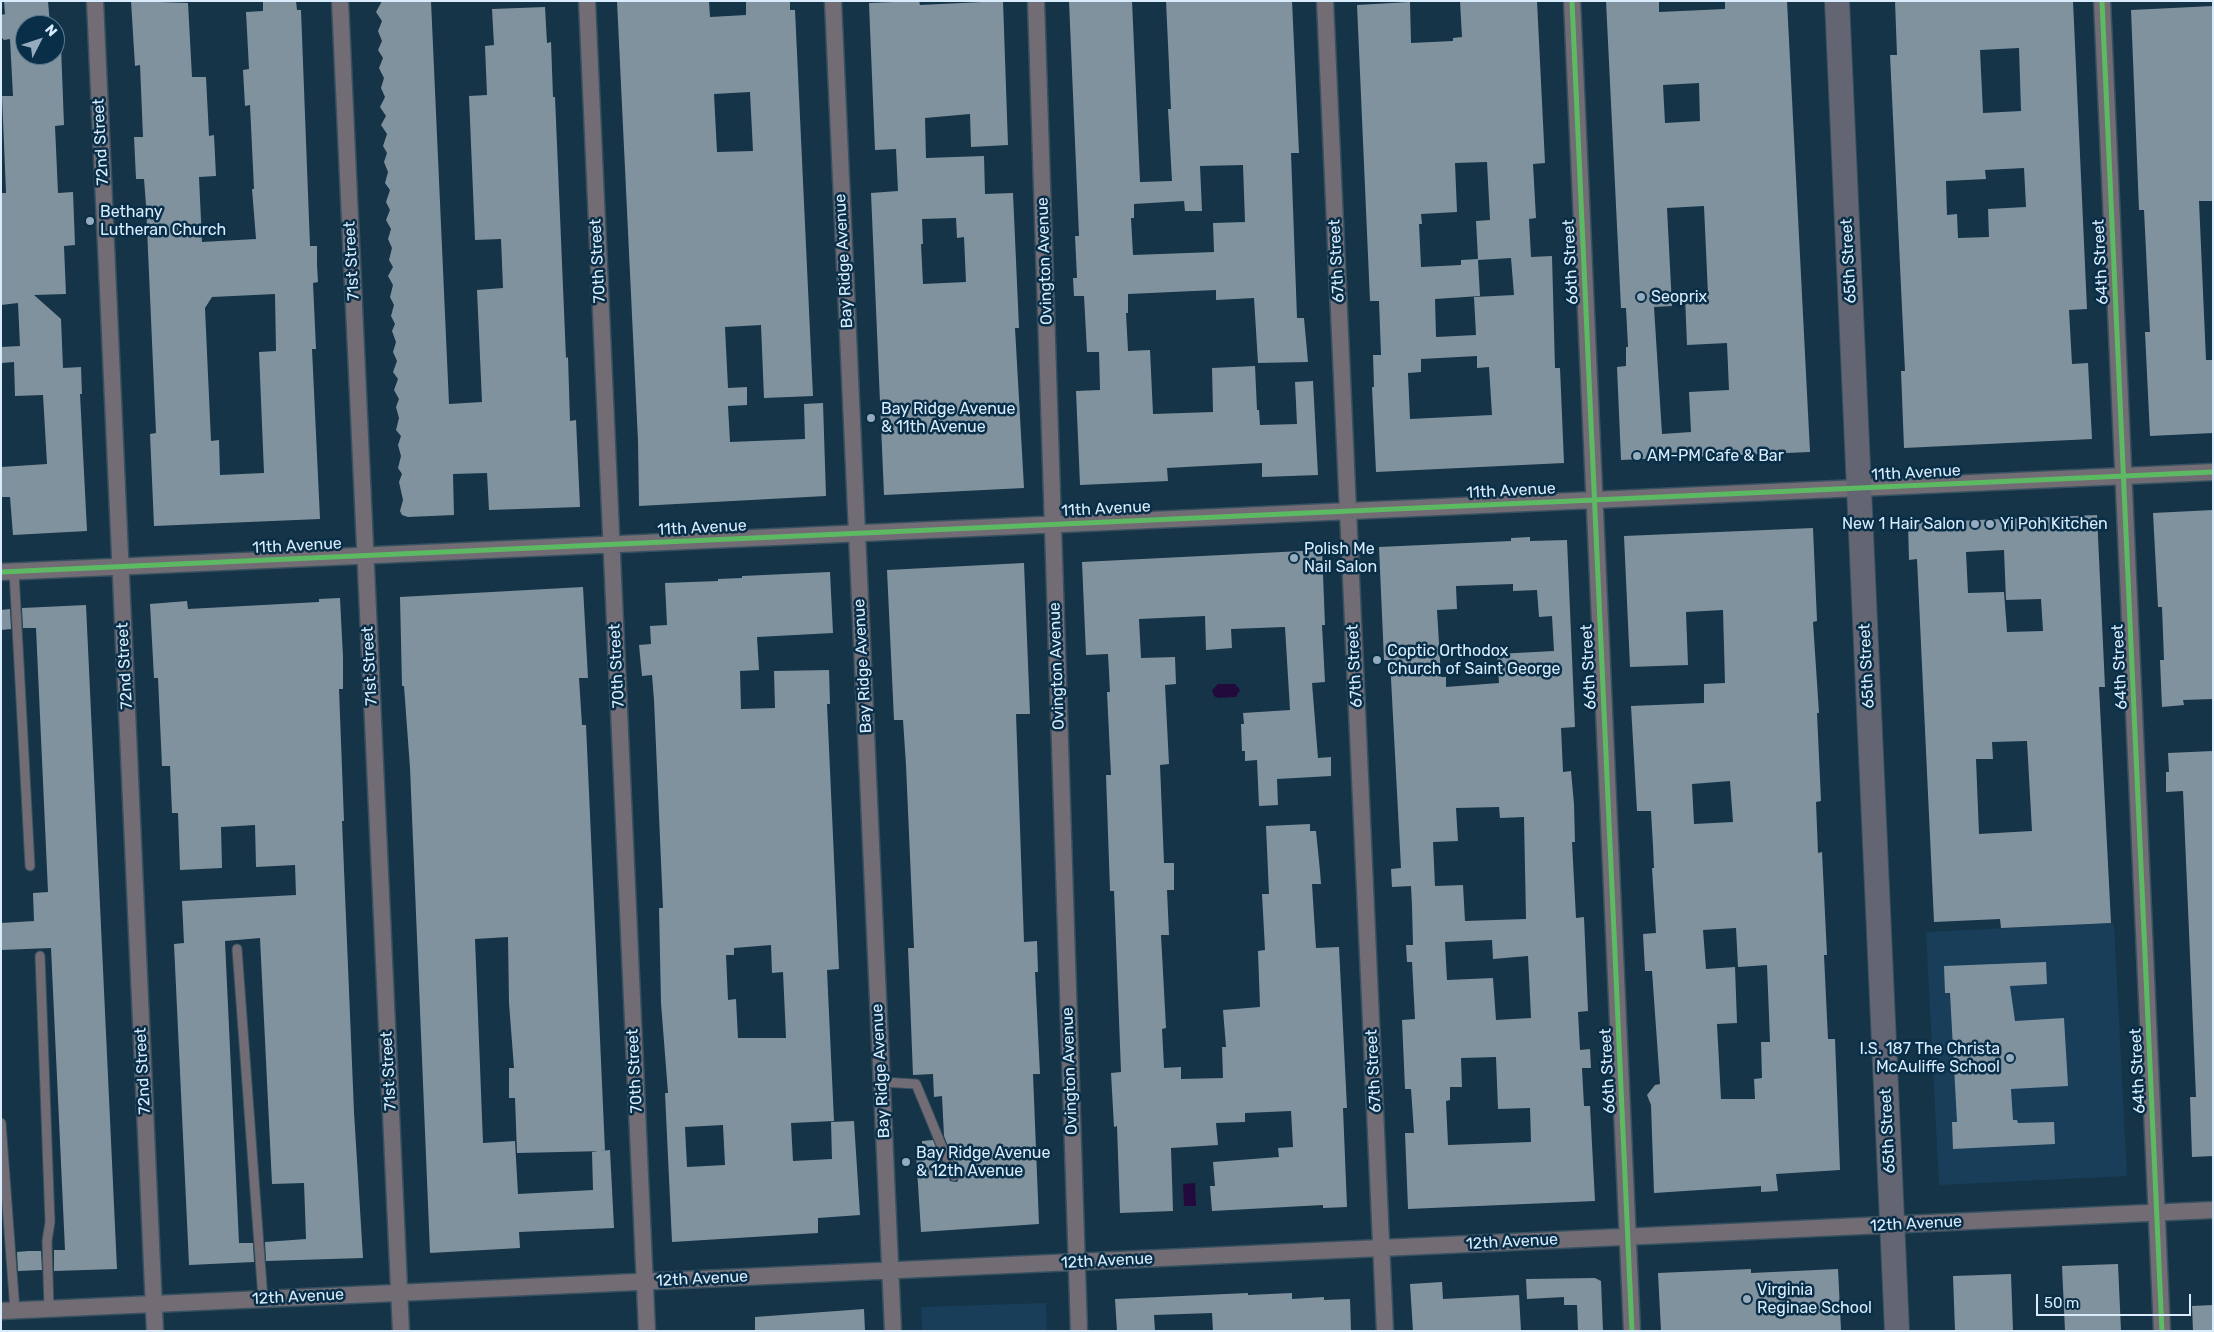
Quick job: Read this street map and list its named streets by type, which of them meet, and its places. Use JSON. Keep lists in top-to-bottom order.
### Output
{
  "streets": {
    "main road": ["65th Street"],
    "street": [
      "72nd Street",
      "71st Street",
      "70th Street",
      "Bay Ridge Avenue",
      "Ovington Avenue",
      "67th Street",
      "66th Street",
      "64th Street",
      "11th Avenue",
      "12th Avenue"
    ]
  },
  "crossings": [
    ["72nd Street", "11th Avenue"],
    ["72nd Street", "12th Avenue"],
    ["71st Street", "11th Avenue"],
    ["71st Street", "12th Avenue"],
    ["70th Street", "11th Avenue"],
    ["70th Street", "12th Avenue"],
    ["Bay Ridge Avenue", "11th Avenue"],
    ["Bay Ridge Avenue", "12th Avenue"],
    ["Ovington Avenue", "11th Avenue"],
    ["Ovington Avenue", "12th Avenue"],
    ["67th Street", "11th Avenue"],
    ["67th Street", "12th Avenue"],
    ["65th Street", "11th Avenue"],
    ["65th Street", "12th Avenue"],
    ["66th Street", "11th Avenue"],
    ["66th Street", "12th Avenue"],
    ["64th Street", "11th Avenue"],
    ["64th Street", "12th Avenue"]
  ],
  "places": [
    "Bethany Lutheran Church",
    "Seoprix",
    "Bay Ridge Avenue & 11th Avenue",
    "AM-PM Cafe & Bar",
    "New 1 Hair Salon",
    "Yi Poh Kitchen",
    "Polish Me Nail Salon",
    "Coptic Orthodox Church of Saint George",
    "I.S. 187 The Christa McAuliffe School",
    "Bay Ridge Avenue & 12th Avenue",
    "Virginia Reginae School"
  ],
  "scale_bar": "50 m",
  "north": "top right"
}
